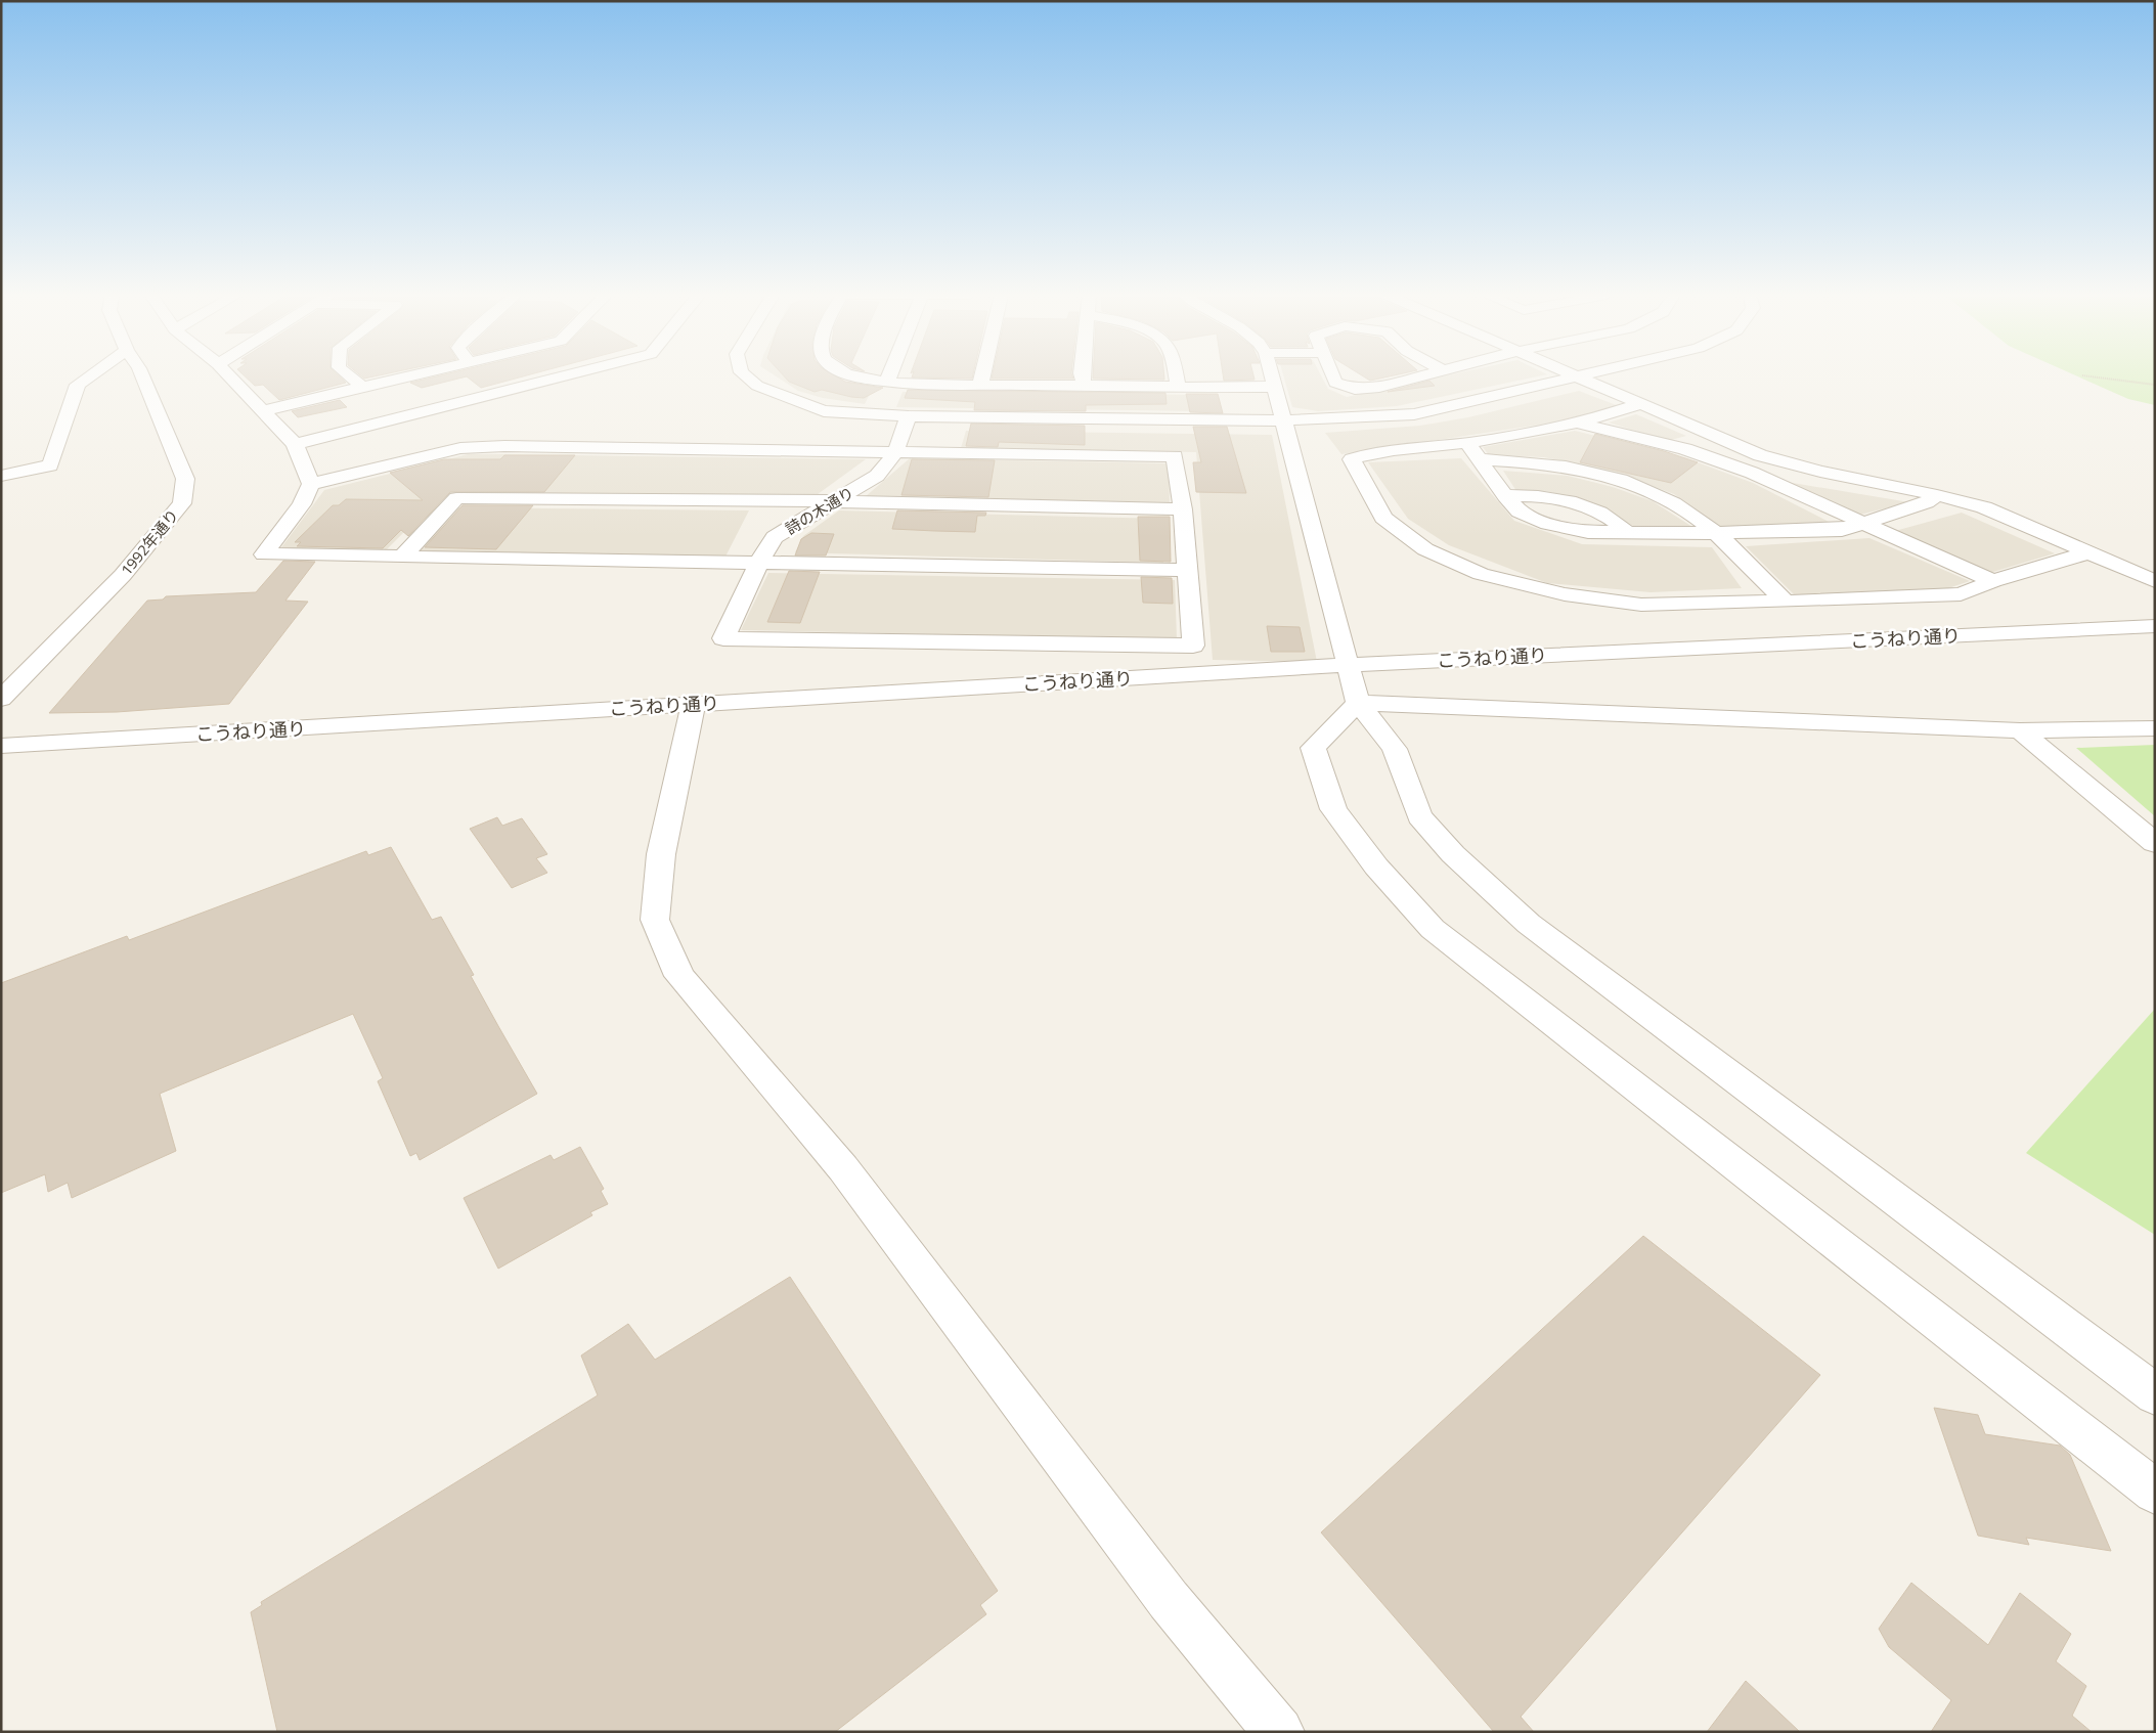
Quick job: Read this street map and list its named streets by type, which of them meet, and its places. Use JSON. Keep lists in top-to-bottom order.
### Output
{
  "streets": {
    "street": ["詩の木通り", "1992年通り", "こうねり通り"]
  }
}
